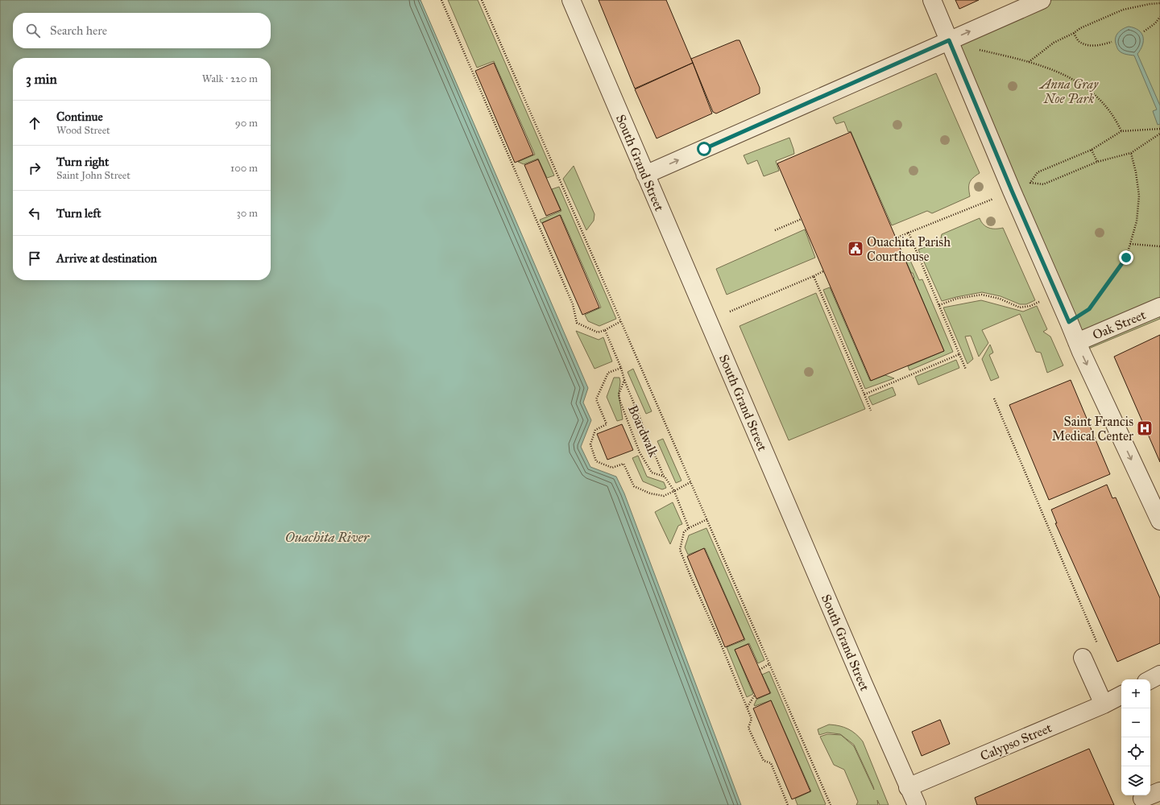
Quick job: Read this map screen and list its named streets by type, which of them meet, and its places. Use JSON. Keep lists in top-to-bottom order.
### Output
{
  "streets": {
    "street": ["South Grand Street", "Oak Street", "Calypso Street"],
    "path": ["Boardwalk"]
  },
  "crossings": [
    ["South Grand Street", "Calypso Street"]
  ],
  "water": ["Ouachita River"],
  "parks": ["Anna Gray Noe Park"],
  "places": {
    "public building": ["Ouachita Parish Courthouse"],
    "hospital": ["Saint Francis Medical Center"]
  },
  "page": {
    "search": "Search here",
    "heading": ["3 min", "Walk · 220 m"],
    "list": [
      ["Continue", "Wood Street", "90 m"],
      ["Turn right", "Saint John Street", "100 m"],
      ["Turn left", "30 m"],
      "Arrive at destination"
    ],
    "map_buttons": ["+", "−"]
  }
}
